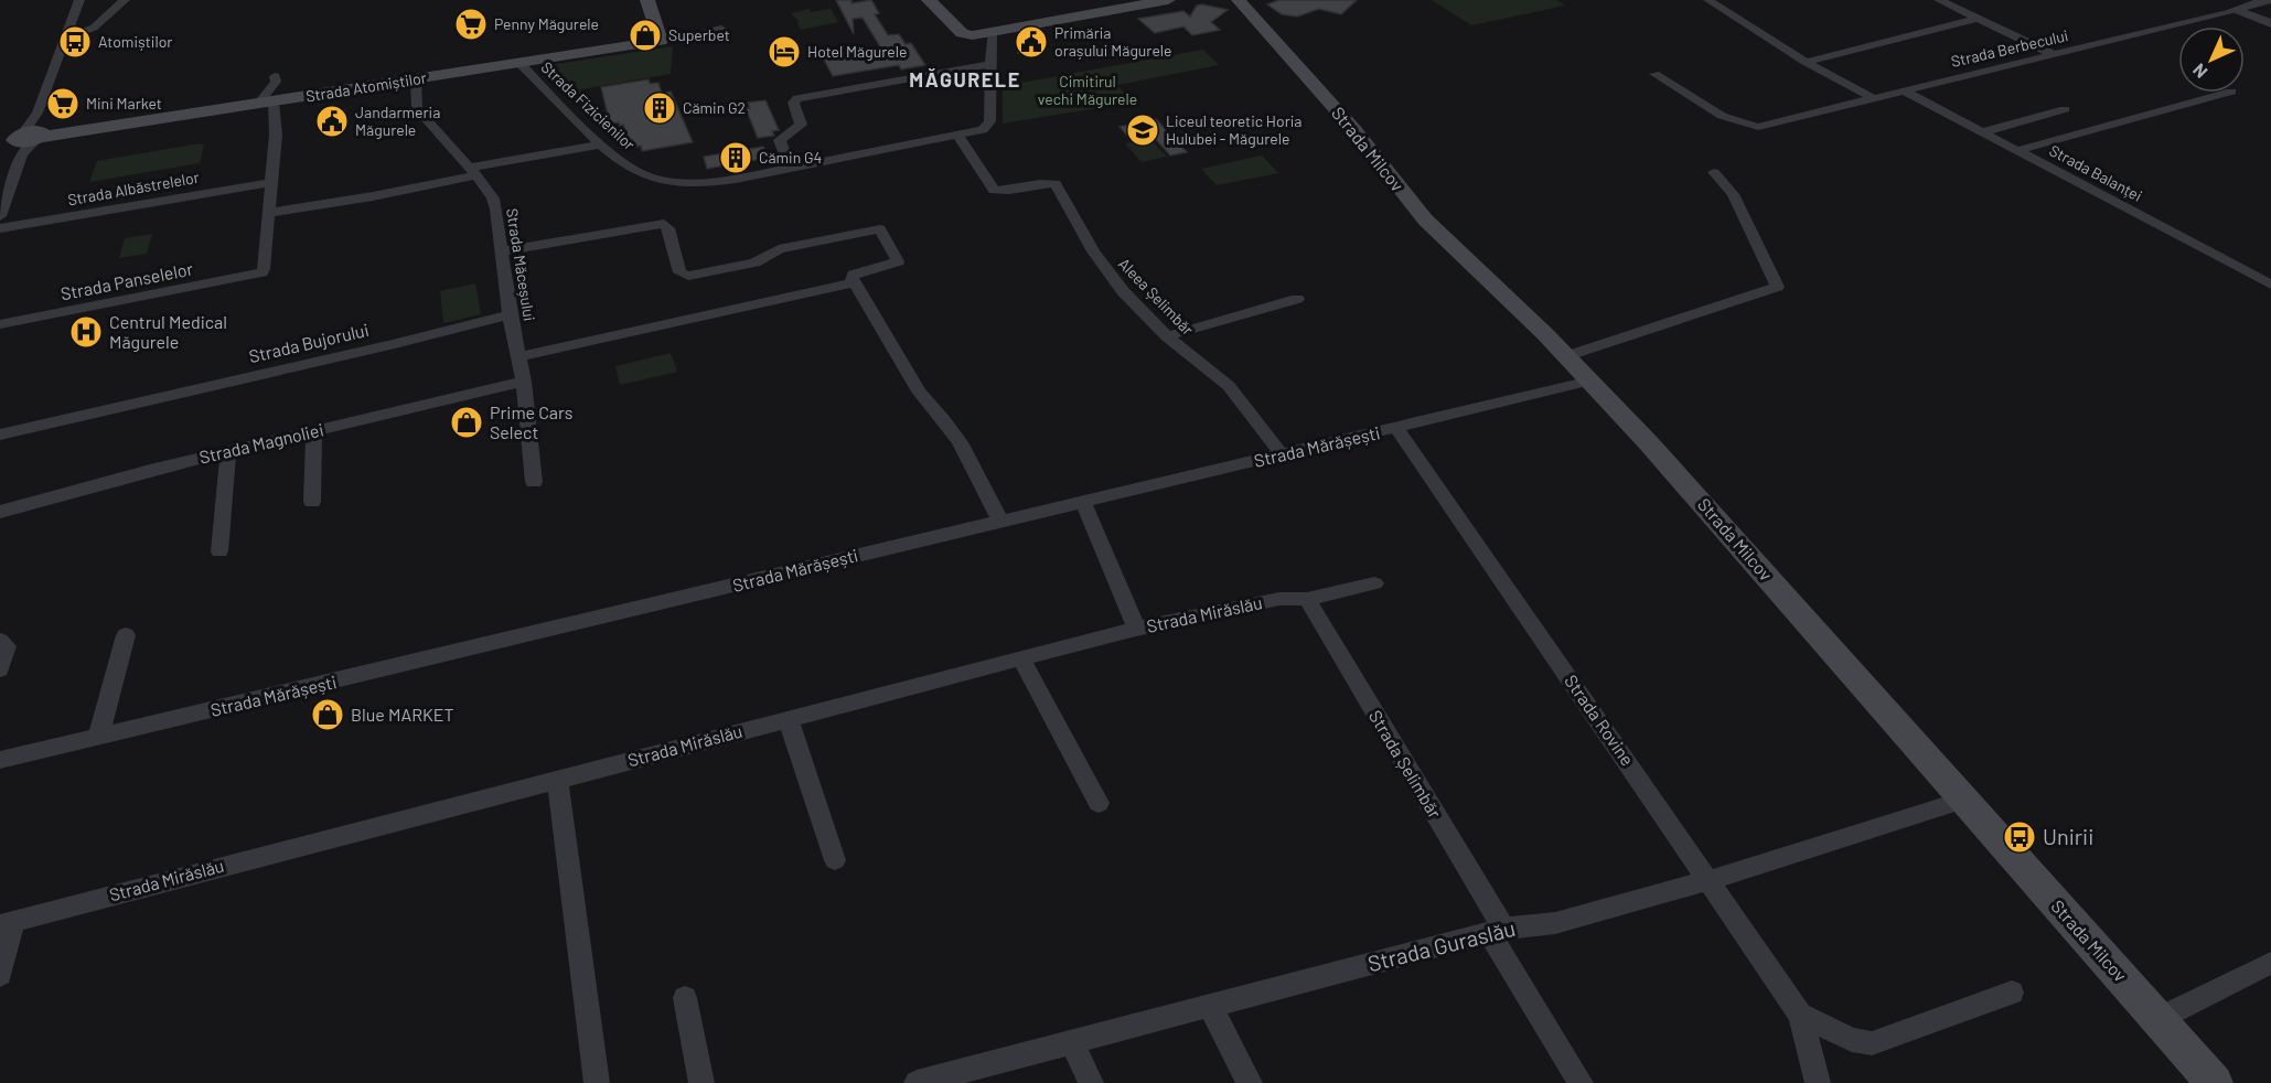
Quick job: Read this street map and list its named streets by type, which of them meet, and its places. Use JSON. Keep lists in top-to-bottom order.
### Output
{
  "streets": {
    "main road": ["Strada Atomiștilor", "Strada Milcov"],
    "street": [
      "Strada Berbecului",
      "Strada Fizicienilor",
      "Strada Balanței",
      "Strada Albăstrelelor",
      "Strada Măceșului",
      "Strada Panselelor",
      "Aleea Șelimbăr",
      "Strada Bujorului",
      "Strada Magnoliei",
      "Strada Mărășești",
      "Strada Mirăslău",
      "Strada Rovine",
      "Strada Șelimbăr",
      "Strada Guraslău"
    ]
  },
  "crossings": [
    ["Strada Berbecului", "Strada Balanței"],
    ["Strada Atomiștilor", "Strada Fizicienilor"],
    ["Strada Atomiștilor", "Strada Măceșului"],
    ["Strada Fizicienilor", "Aleea Șelimbăr"],
    ["Strada Milcov", "Strada Mărășești"],
    ["Strada Milcov", "Strada Guraslău"],
    ["Strada Măceșului", "Strada Bujorului"],
    ["Strada Măceșului", "Strada Magnoliei"],
    ["Aleea Șelimbăr", "Strada Mărășești"],
    ["Strada Mărășești", "Strada Rovine"],
    ["Strada Mirăslău", "Strada Șelimbăr"],
    ["Strada Rovine", "Strada Guraslău"],
    ["Strada Șelimbăr", "Strada Guraslău"]
  ],
  "districts": ["MĂGURELE"],
  "parks": ["Cimitirul vechi Măgurele"],
  "places": {
    "supermarket": ["Penny Măgurele", "Mini Market"],
    "shop": ["Superbet", "Prime Cars Select", "Blue MARKET"],
    "bus stop": ["Atomiștilor", "Unirii"],
    "public building": ["Primăria orașului Măgurele", "Jandarmeria Măgurele"],
    "hotel": ["Hotel Măgurele"],
    "building": ["Cămin G2", "Cămin G4"],
    "school or university": ["Liceul teoretic Horia Hulubei - Măgurele"],
    "hospital": ["Centrul Medical Măgurele"]
  },
  "north": "bottom left"
}
